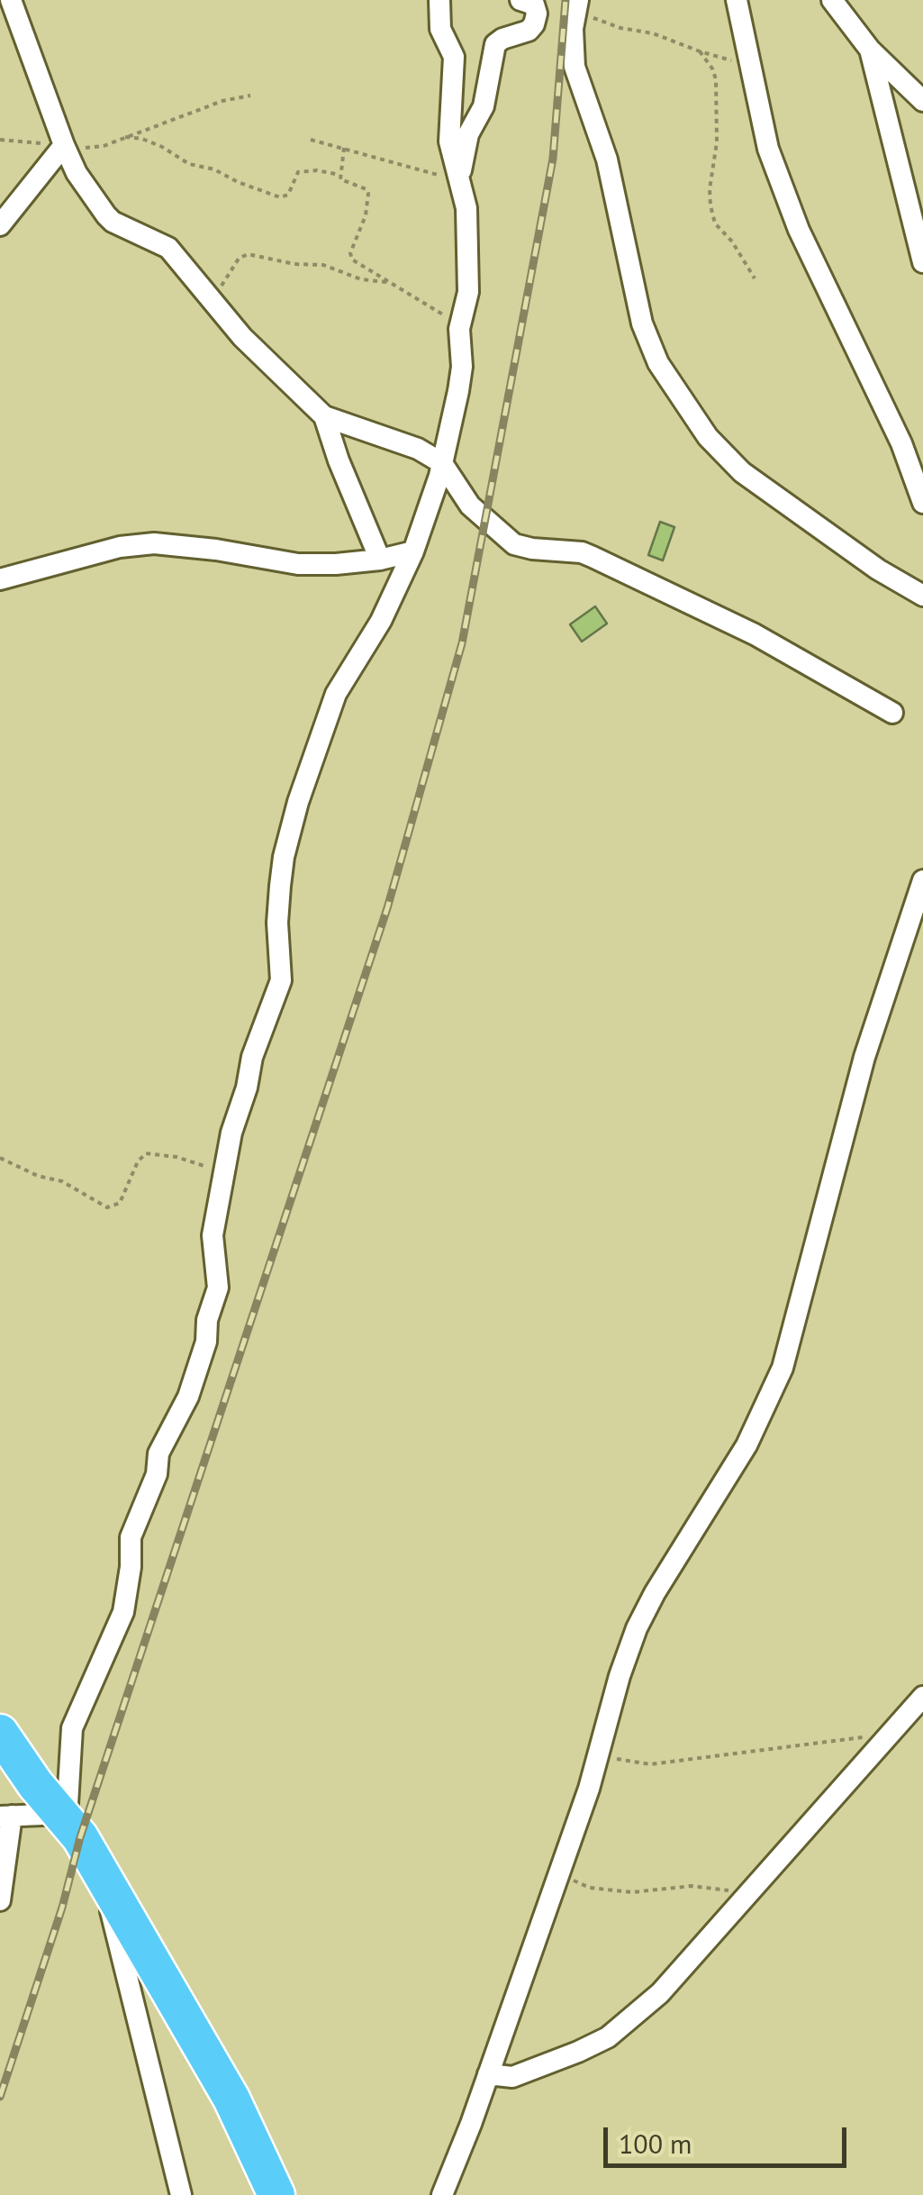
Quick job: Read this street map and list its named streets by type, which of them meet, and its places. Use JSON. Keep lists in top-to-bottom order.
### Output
{
  "scale_bar": "100 m"
}
